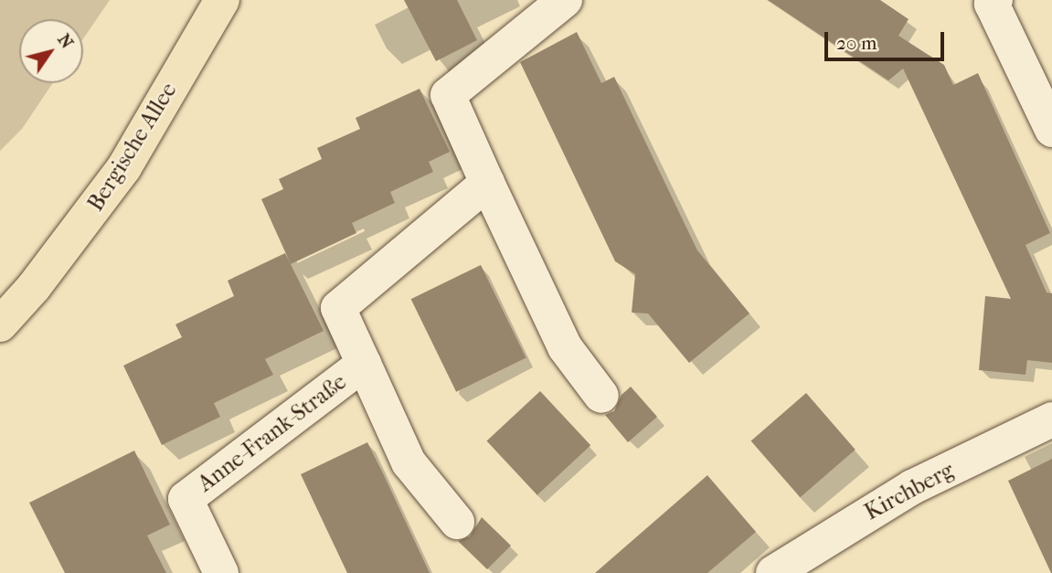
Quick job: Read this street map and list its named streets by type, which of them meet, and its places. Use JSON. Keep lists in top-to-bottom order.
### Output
{
  "streets": {
    "main road": ["Bergische Allee"],
    "street": ["Anne-Frank-Straße", "Kirchberg"]
  },
  "scale_bar": "20 m",
  "north": "top right"
}
